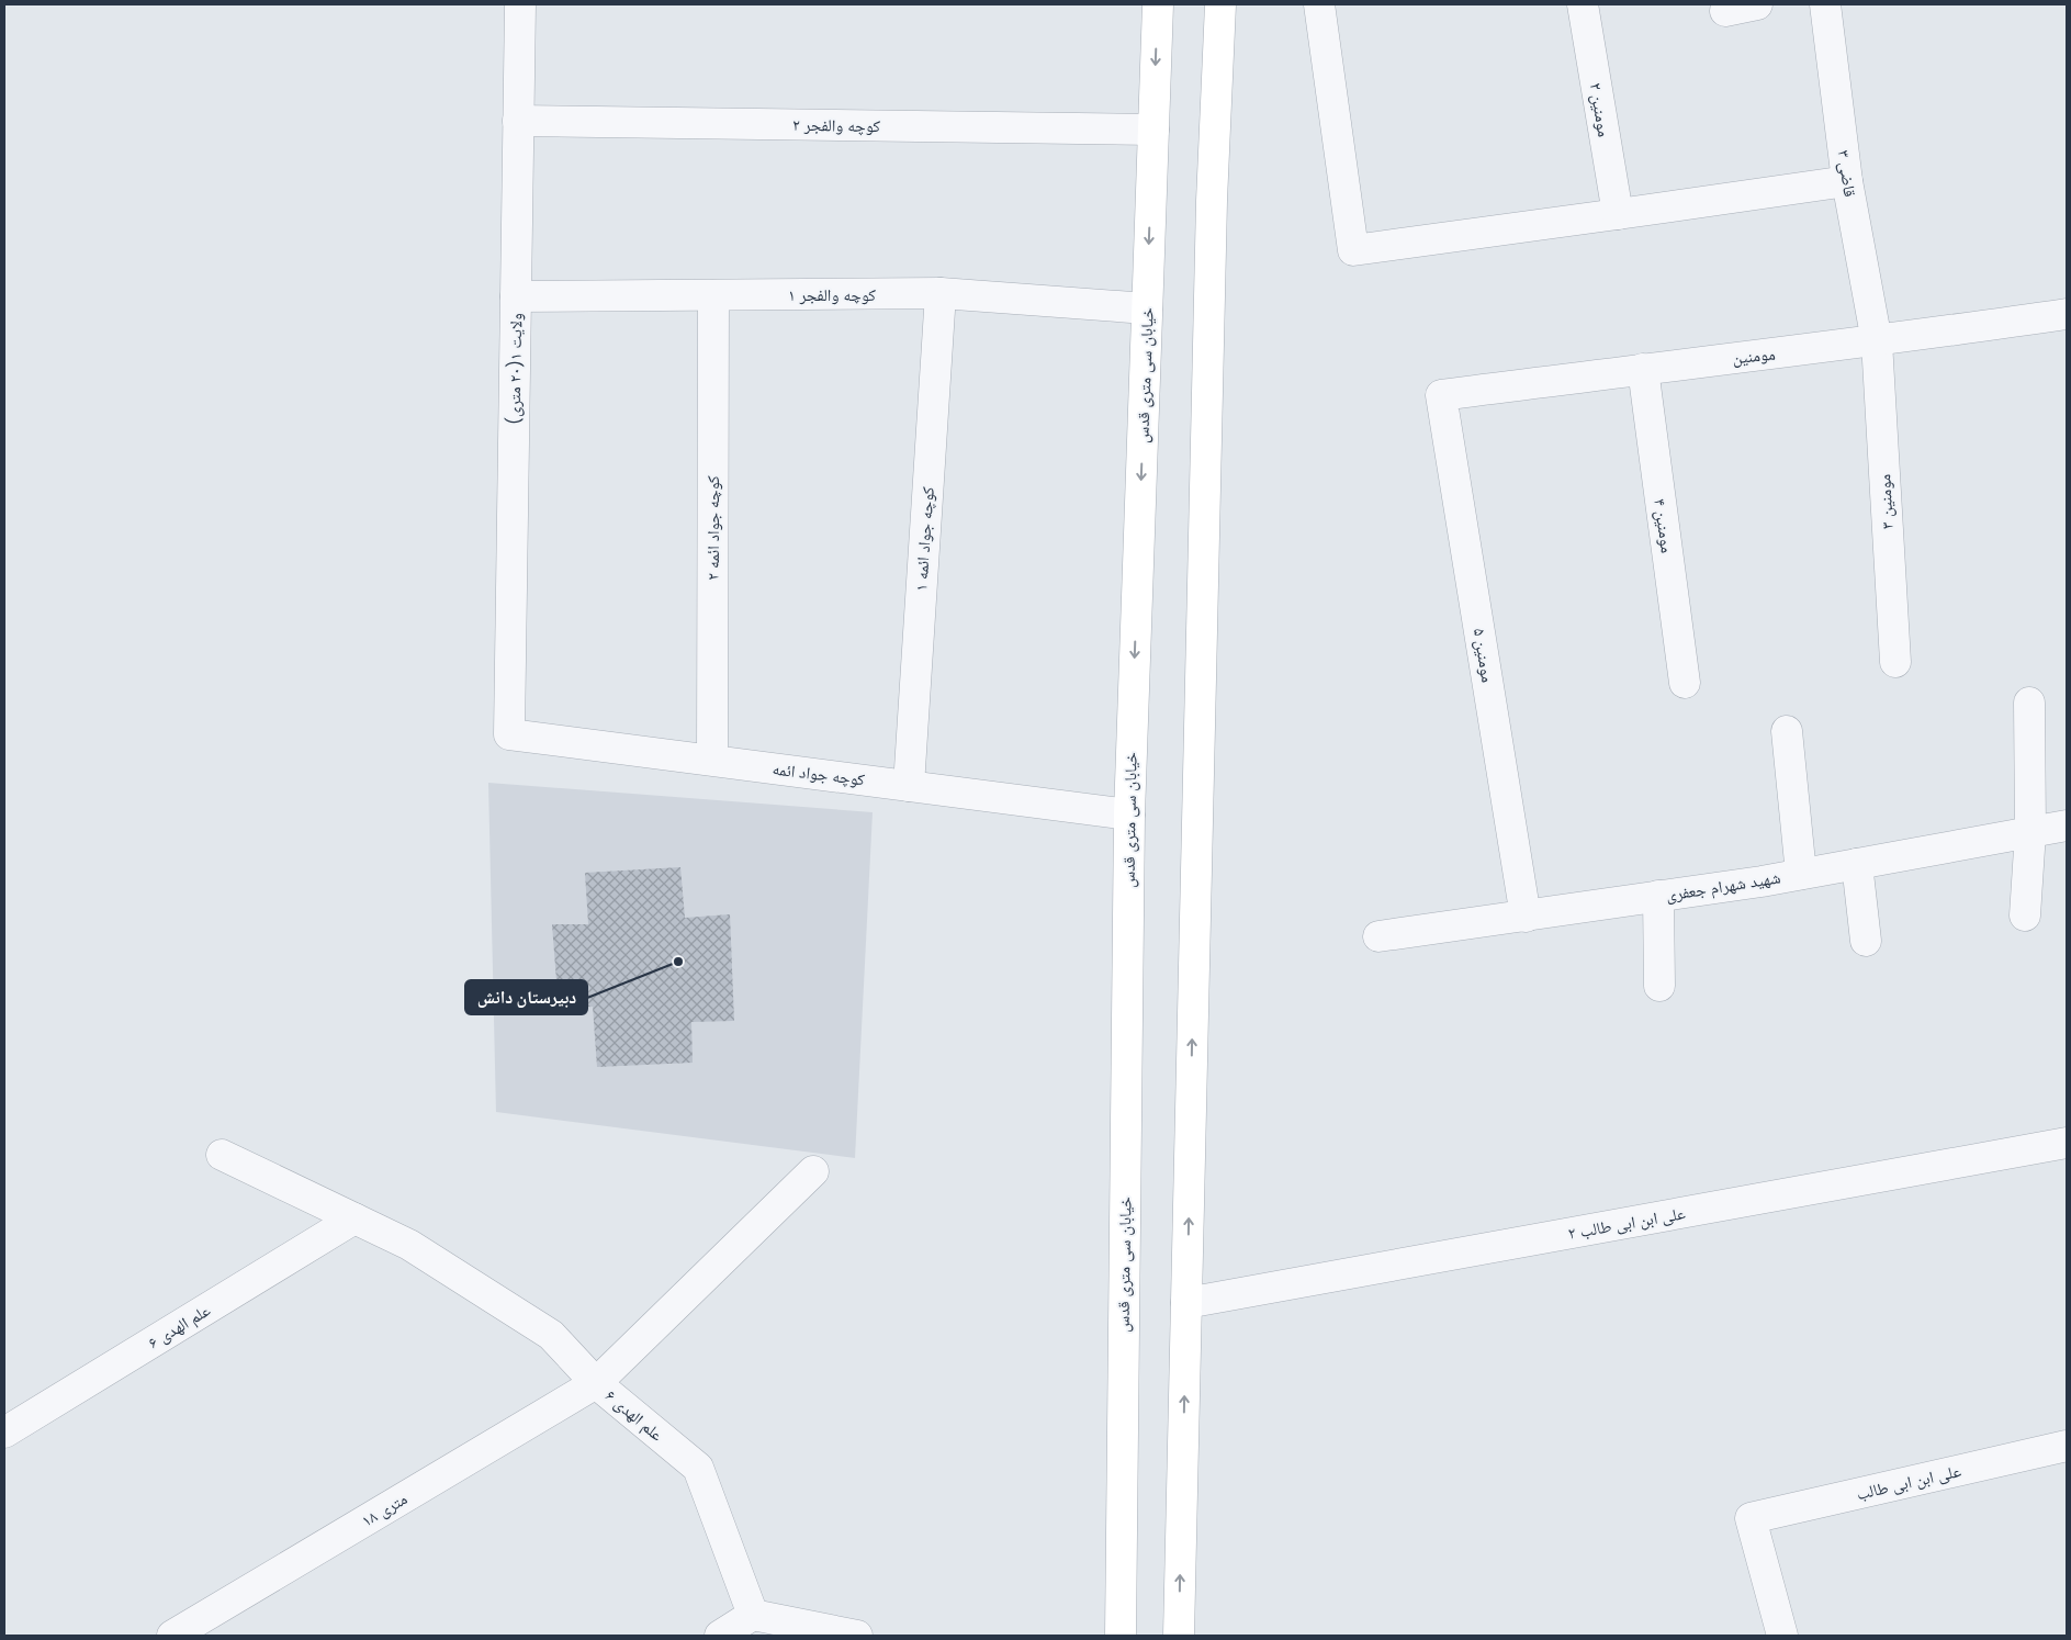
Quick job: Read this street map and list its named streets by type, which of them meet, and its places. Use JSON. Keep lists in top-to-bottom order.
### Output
{
  "streets": {
    "main road": ["خیابان سی متری قدس"],
    "street": [
      "مومنین ۲",
      "کوچه والفجر ۲",
      "قاضی ۳",
      "کوچه والفجر ۱",
      "مومنین",
      "ولایت ۱(۲۰ متری)",
      "مومنین ۳",
      "مومنین ۴",
      "کوچه جواد ائمه ۲",
      "کوچه جواد ائمه ۱",
      "۵ مومنین",
      "کوچه جواد ائمه",
      "شهید شهرام جعفری",
      "علی ابن ابی طالب ۲",
      "علم الهدی ۶",
      "علی ابن ابی طالب",
      "۱۸ متری"
    ]
  },
  "crossings": [
    ["کوچه والفجر ۲", "ولایت ۱(۲۰ متری)"],
    ["کوچه والفجر ۲", "خیابان سی متری قدس"],
    ["قاضی ۳", "مومنین"],
    ["قاضی ۳", "مومنین ۳"],
    ["کوچه والفجر ۱", "ولایت ۱(۲۰ متری)"],
    ["کوچه والفجر ۱", "خیابان سی متری قدس"],
    ["کوچه والفجر ۱", "کوچه جواد ائمه ۲"],
    ["کوچه والفجر ۱", "کوچه جواد ائمه ۱"],
    ["مومنین", "مومنین ۳"],
    ["مومنین", "مومنین ۴"],
    ["مومنین", "۵ مومنین"],
    ["ولایت ۱(۲۰ متری)", "کوچه جواد ائمه"],
    ["خیابان سی متری قدس", "کوچه جواد ائمه"],
    ["کوچه جواد ائمه ۲", "کوچه جواد ائمه"],
    ["کوچه جواد ائمه ۱", "کوچه جواد ائمه"],
    ["۵ مومنین", "شهید شهرام جعفری"],
    ["علم الهدی ۶", "۱۸ متری"]
  ],
  "places": ["دبیرستان دانش"]
}
